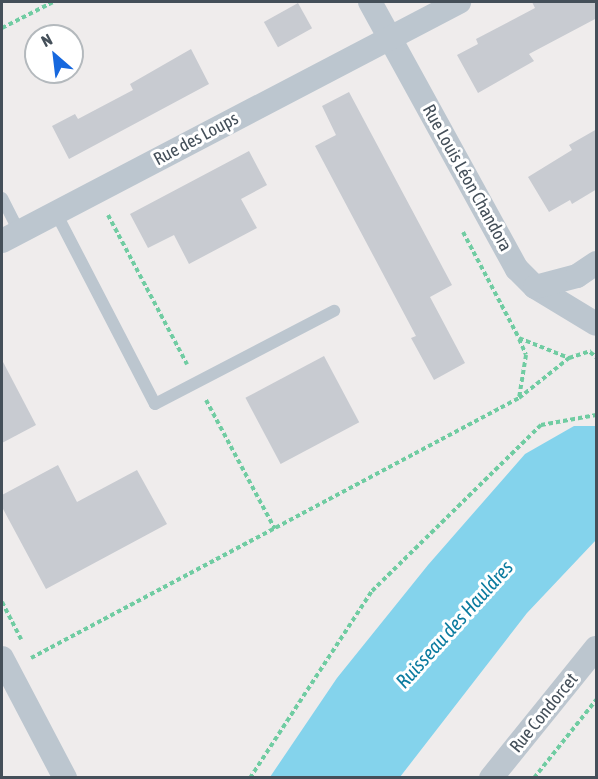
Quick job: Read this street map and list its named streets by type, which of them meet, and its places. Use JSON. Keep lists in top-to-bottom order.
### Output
{
  "streets": {
    "street": ["Rue des Loups", "Rue Louis Léon Chandora", "Rue Condorcet"]
  },
  "crossings": [
    ["Rue des Loups", "Rue Louis Léon Chandora"]
  ],
  "water": ["Ruisseau des Hauldres"],
  "north": "top left"
}
